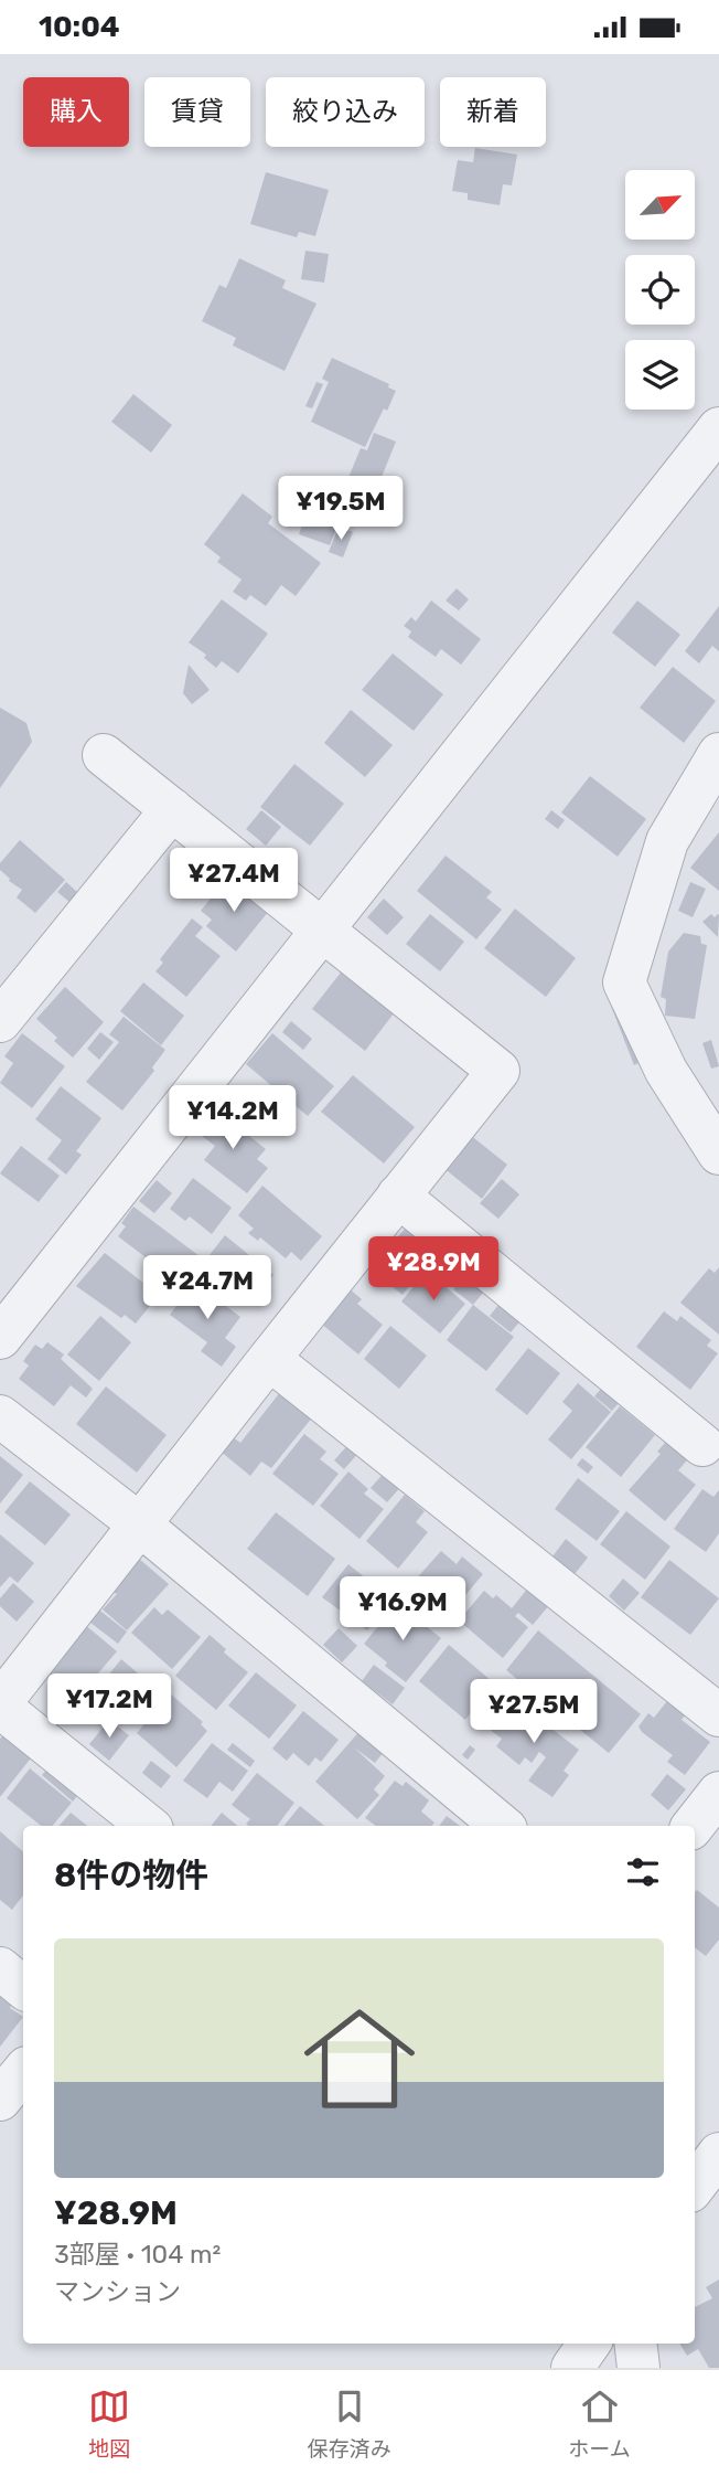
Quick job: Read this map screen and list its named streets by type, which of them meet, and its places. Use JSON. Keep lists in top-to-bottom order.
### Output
{
  "north": "top right",
  "page": {
    "status": "10:04",
    "chip": [
      "購入",
      "賃貸",
      "絞り込み",
      "新着"
    ],
    "price": [
      "¥19.5M",
      "¥27.4M",
      "¥14.2M",
      "¥28.9M",
      "¥24.7M",
      "¥16.9M",
      "¥17.2M",
      "¥27.5M"
    ],
    "heading": "8件の物件",
    "list": [
      {
        "name": "¥28.9M",
        "note": "3部屋 · 104 m² · マンション"
      }
    ],
    "tabs": ["地図", "保存済み", "ホーム"]
  }
}
